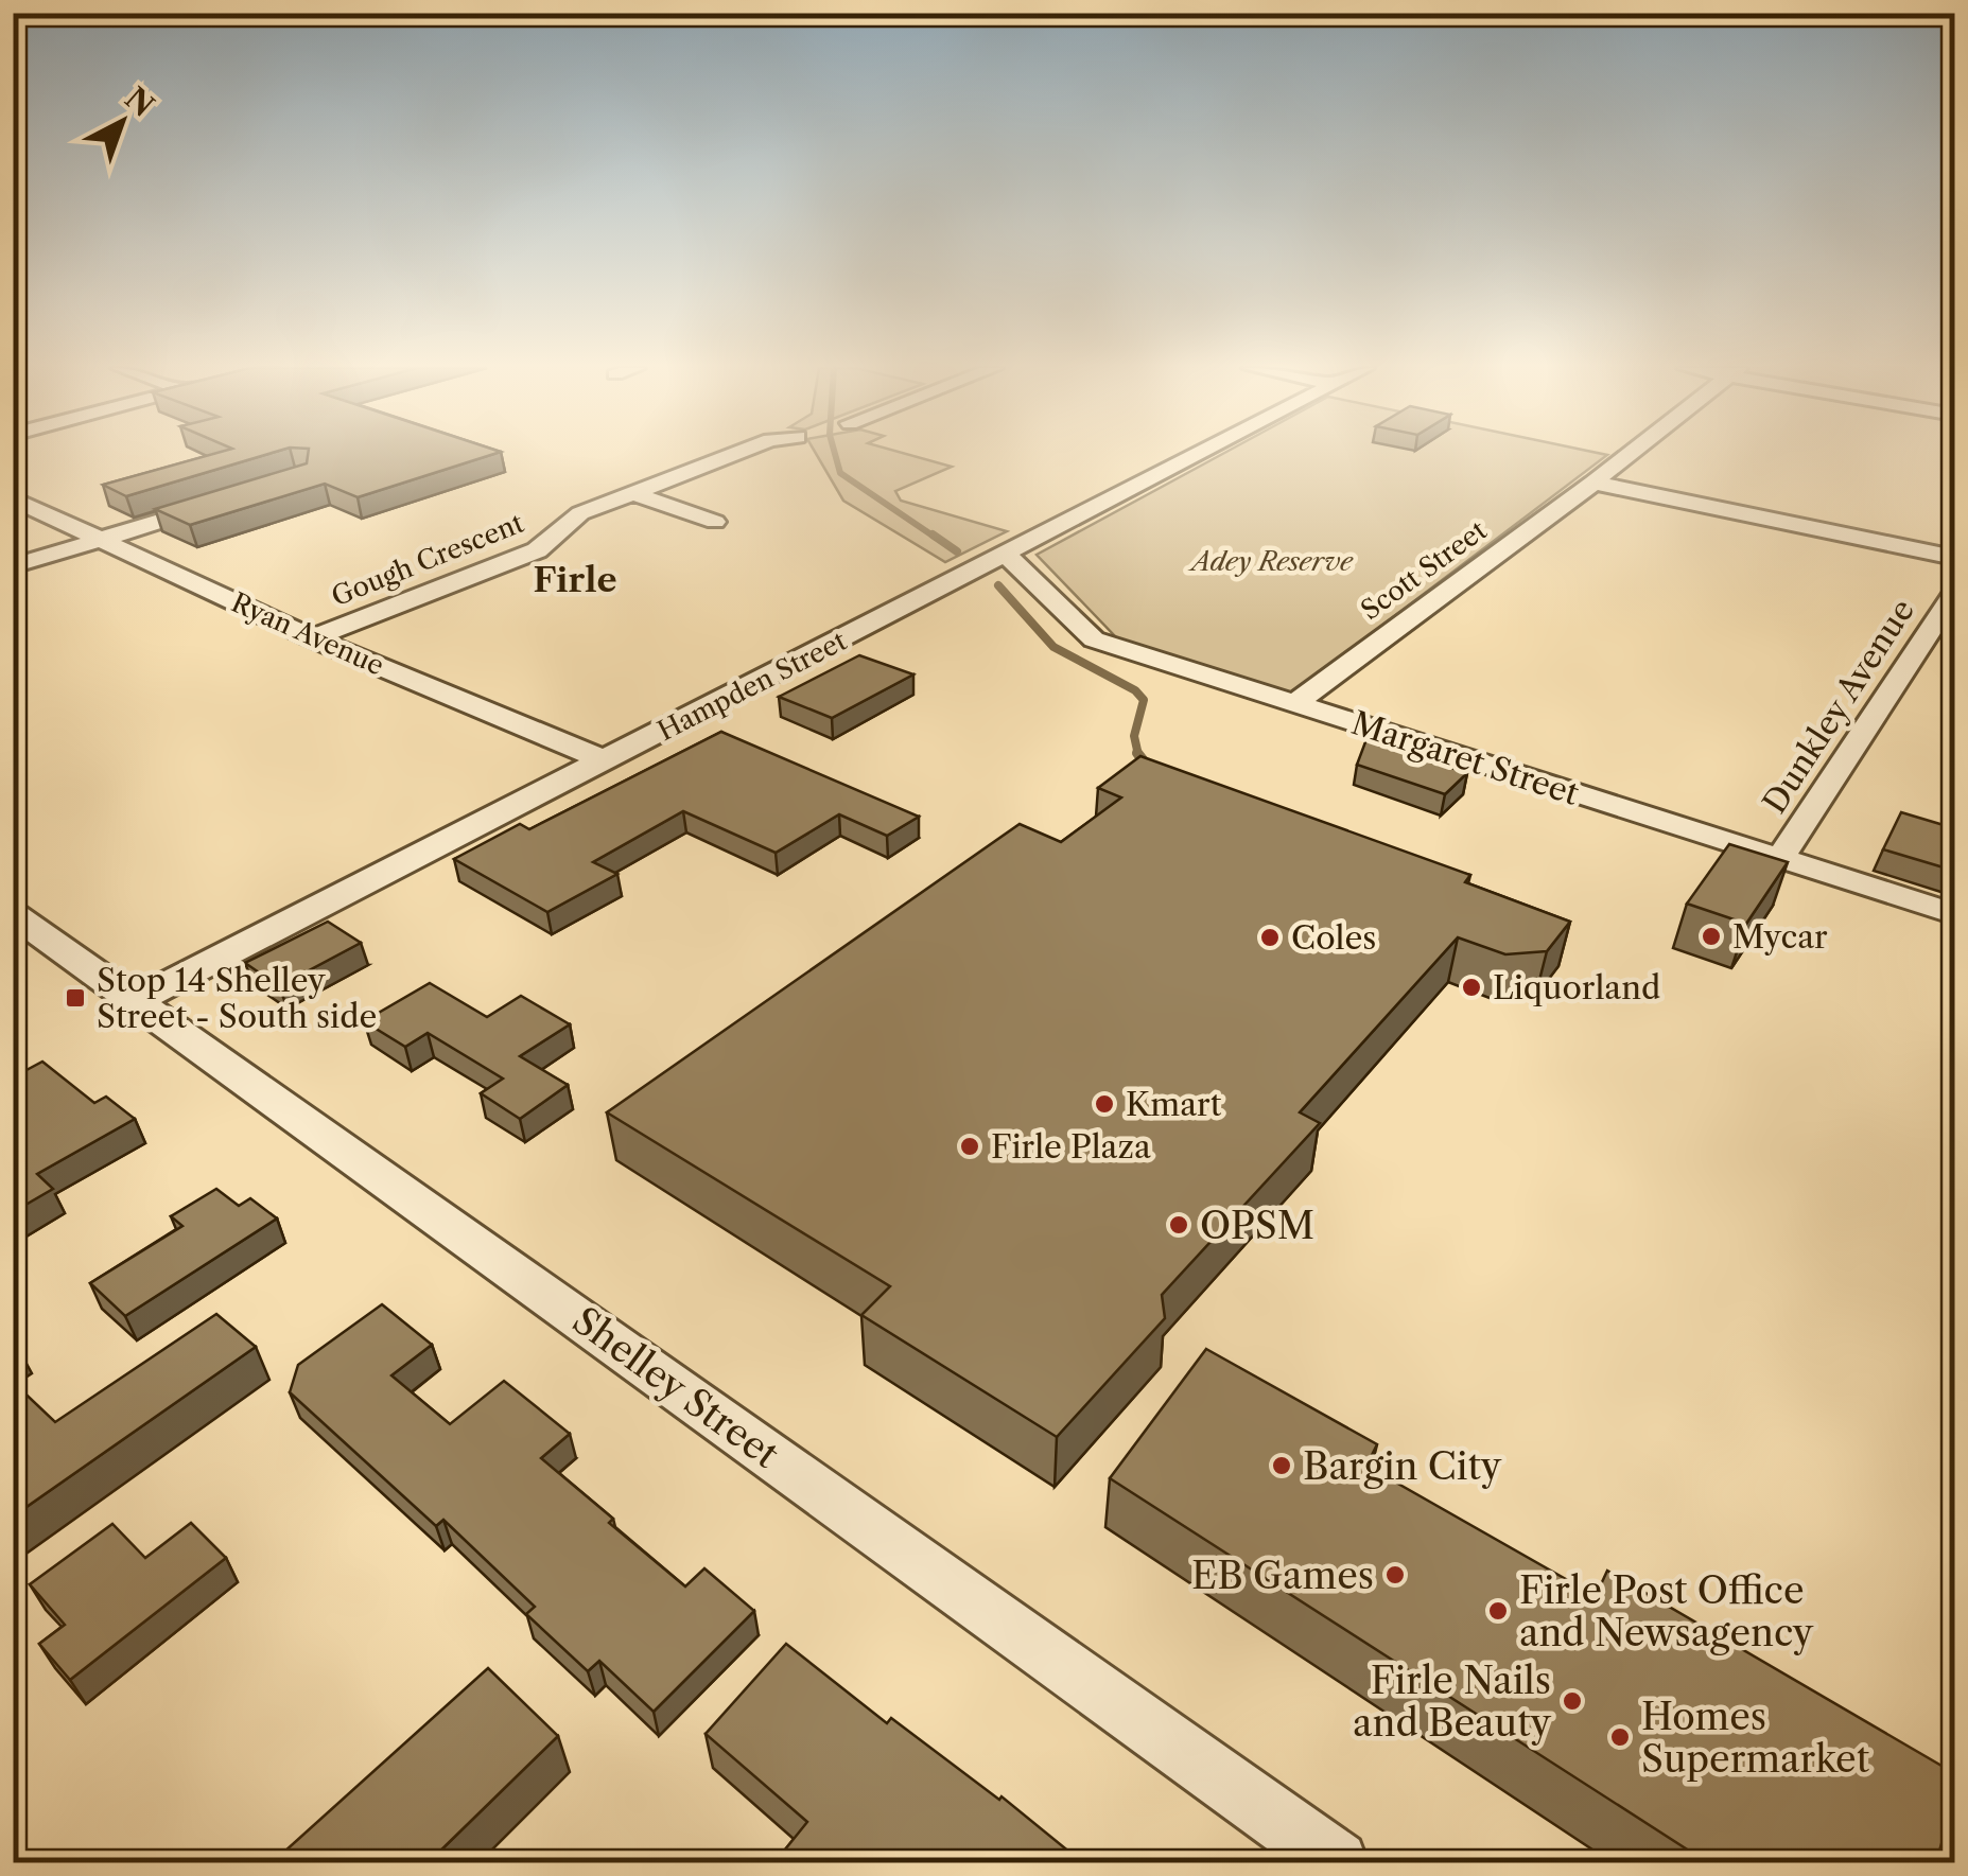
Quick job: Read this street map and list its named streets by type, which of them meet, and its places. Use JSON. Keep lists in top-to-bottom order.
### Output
{
  "streets": {
    "street": [
      "Gough Crescent",
      "Scott Street",
      "Ryan Avenue",
      "Hampden Street",
      "Dunkley Avenue",
      "Margaret Street",
      "Shelley Street"
    ]
  },
  "crossings": [
    ["Gough Crescent", "Ryan Avenue"],
    ["Scott Street", "Margaret Street"],
    ["Ryan Avenue", "Hampden Street"],
    ["Hampden Street", "Margaret Street"],
    ["Hampden Street", "Shelley Street"],
    ["Dunkley Avenue", "Margaret Street"]
  ],
  "districts": ["Firle"],
  "parks": ["Adey Reserve"],
  "places": {
    "other": [
      "Mycar",
      "Coles",
      "Liquorland",
      "Kmart",
      "Firle Plaza",
      "OPSM",
      "Bargin City",
      "EB Games",
      "Firle Post Office and Newsagency",
      "Firle Nails and Beauty",
      "Homes Supermarket"
    ],
    "transit": ["Stop 14 Shelley Street - South side"]
  },
  "north": "top right"
}
